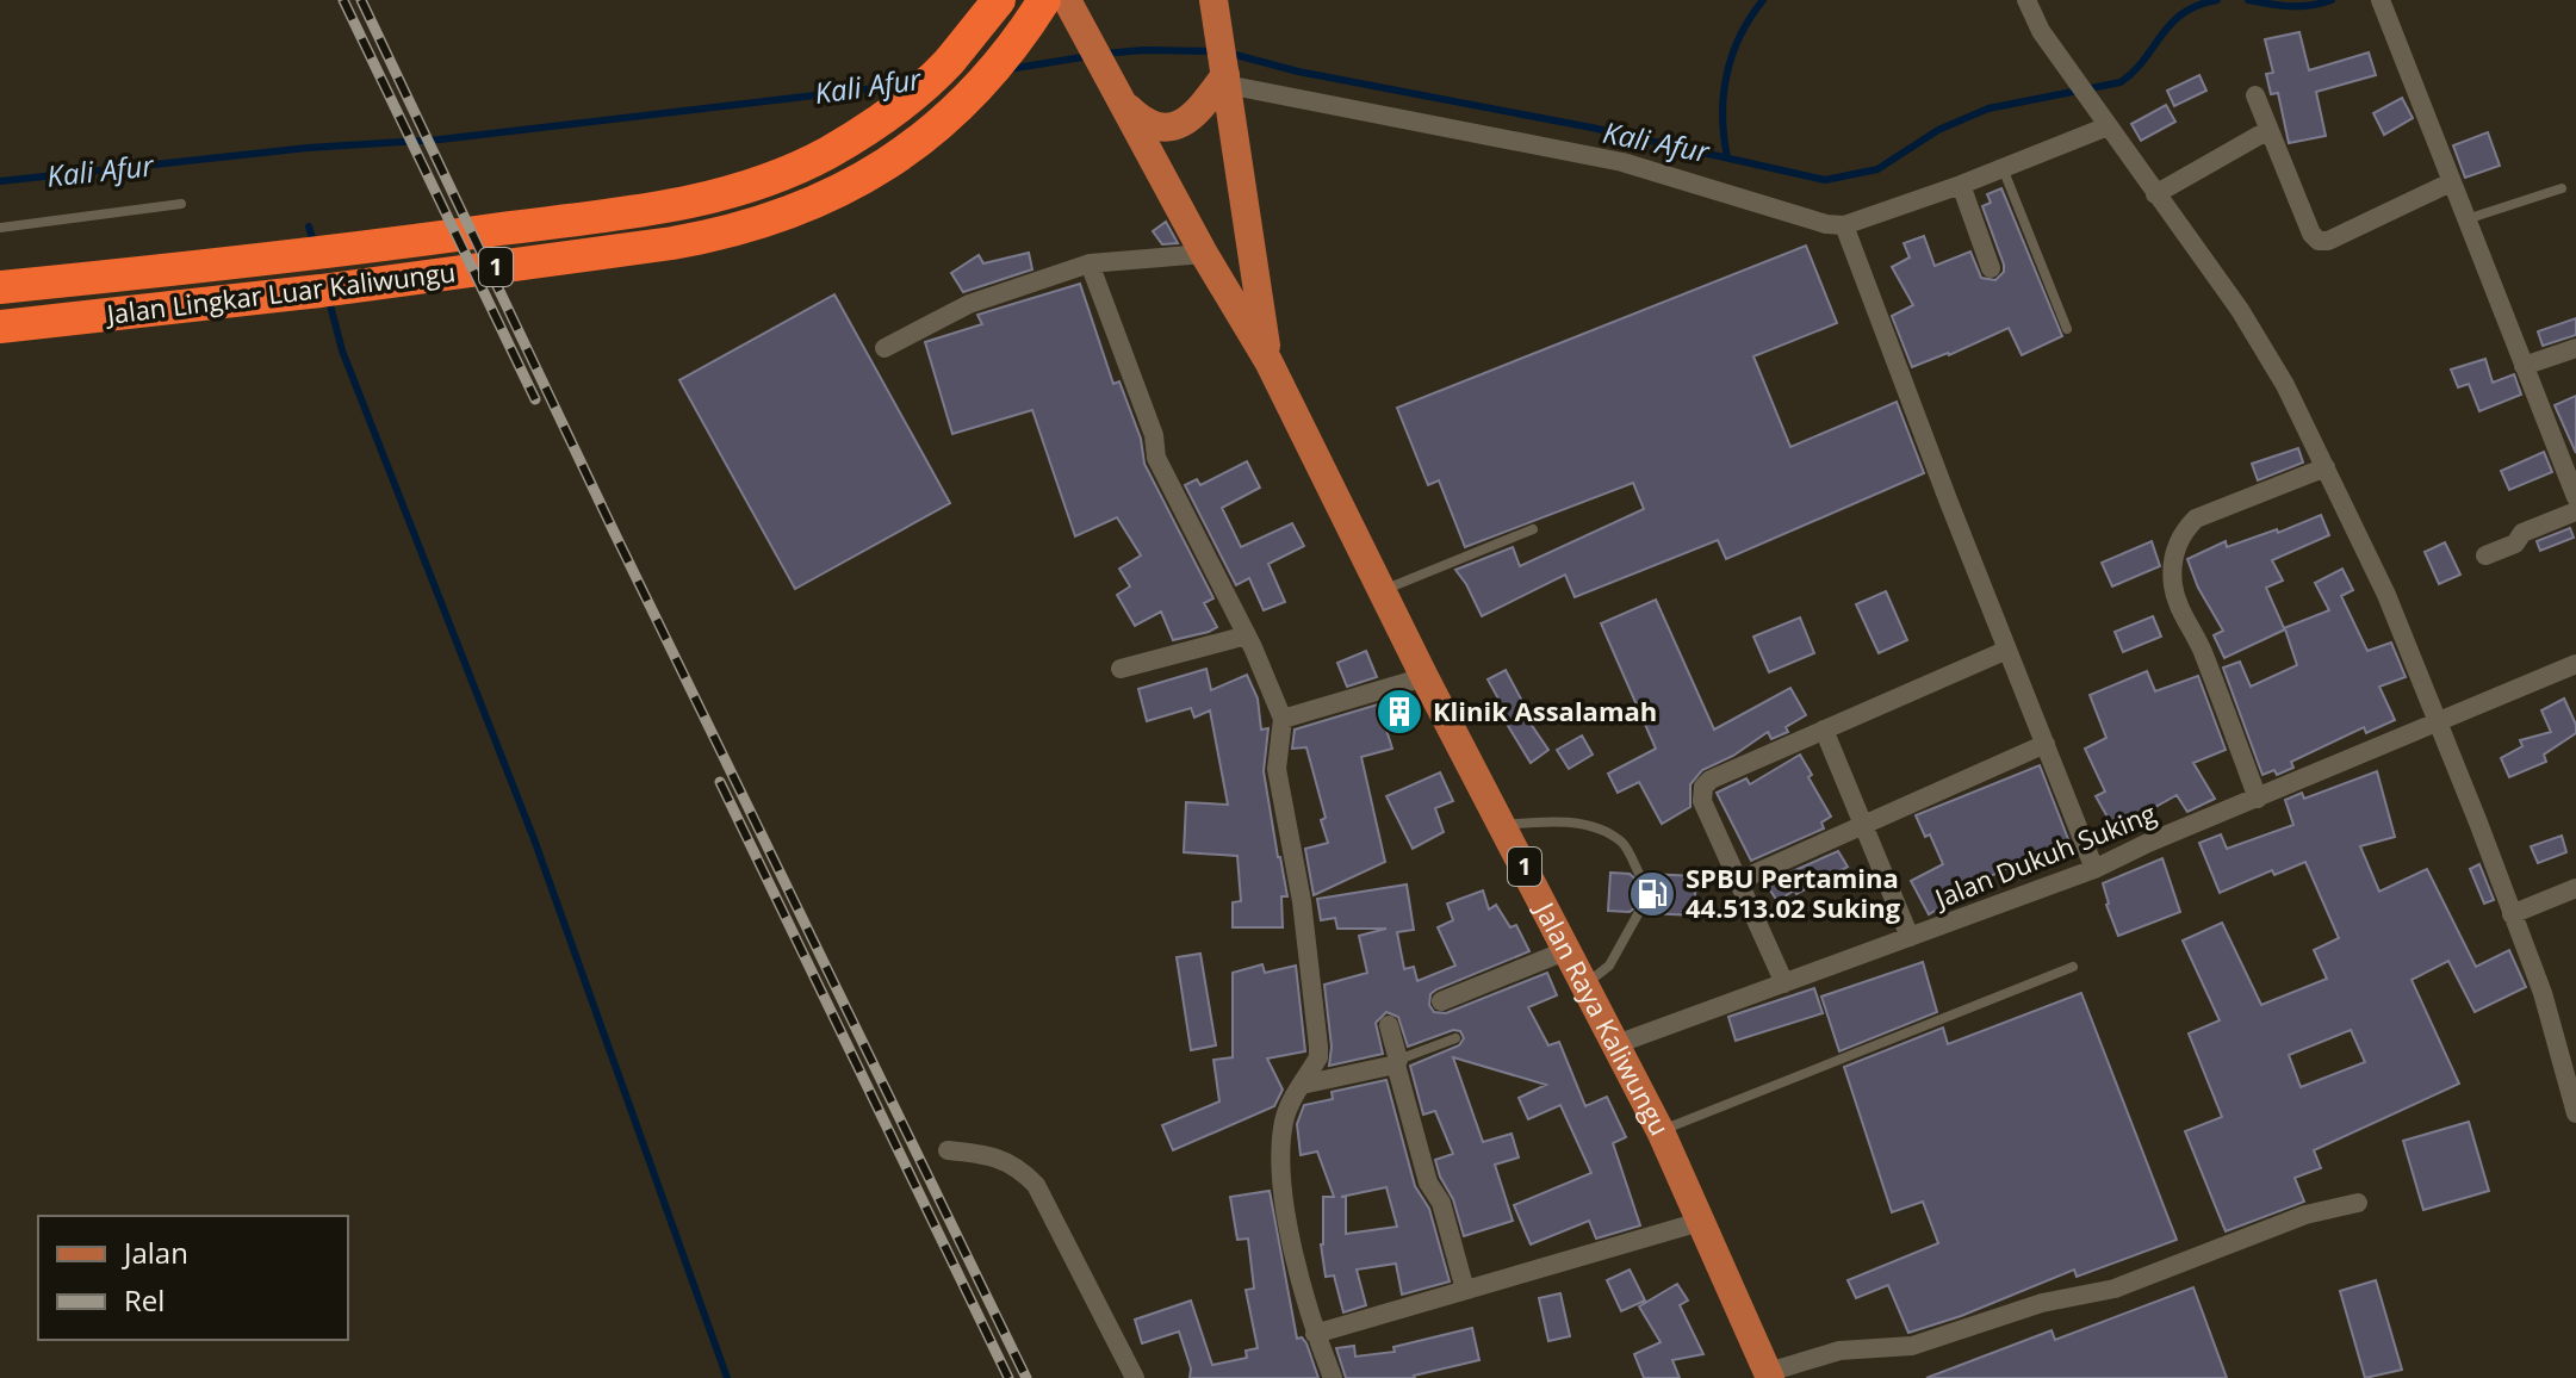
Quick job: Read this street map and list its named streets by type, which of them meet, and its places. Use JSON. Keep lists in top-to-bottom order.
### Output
{
  "streets": {
    "highway": ["1", "Jalan Lingkar Luar Kaliwungu"],
    "main road": ["Jalan Raya Kaliwungu"],
    "street": ["Jalan Dukuh Suking"]
  },
  "crossings": [
    ["1", "Jalan Raya Kaliwungu"],
    ["Jalan Dukuh Suking", "Jalan Raya Kaliwungu"]
  ],
  "water": ["Kali Afur"],
  "places": {
    "building": ["Klinik Assalamah"],
    "fuel station": ["SPBU Pertamina 44.513.02 Suking"]
  },
  "legend": ["Jalan", "Rel"]
}
